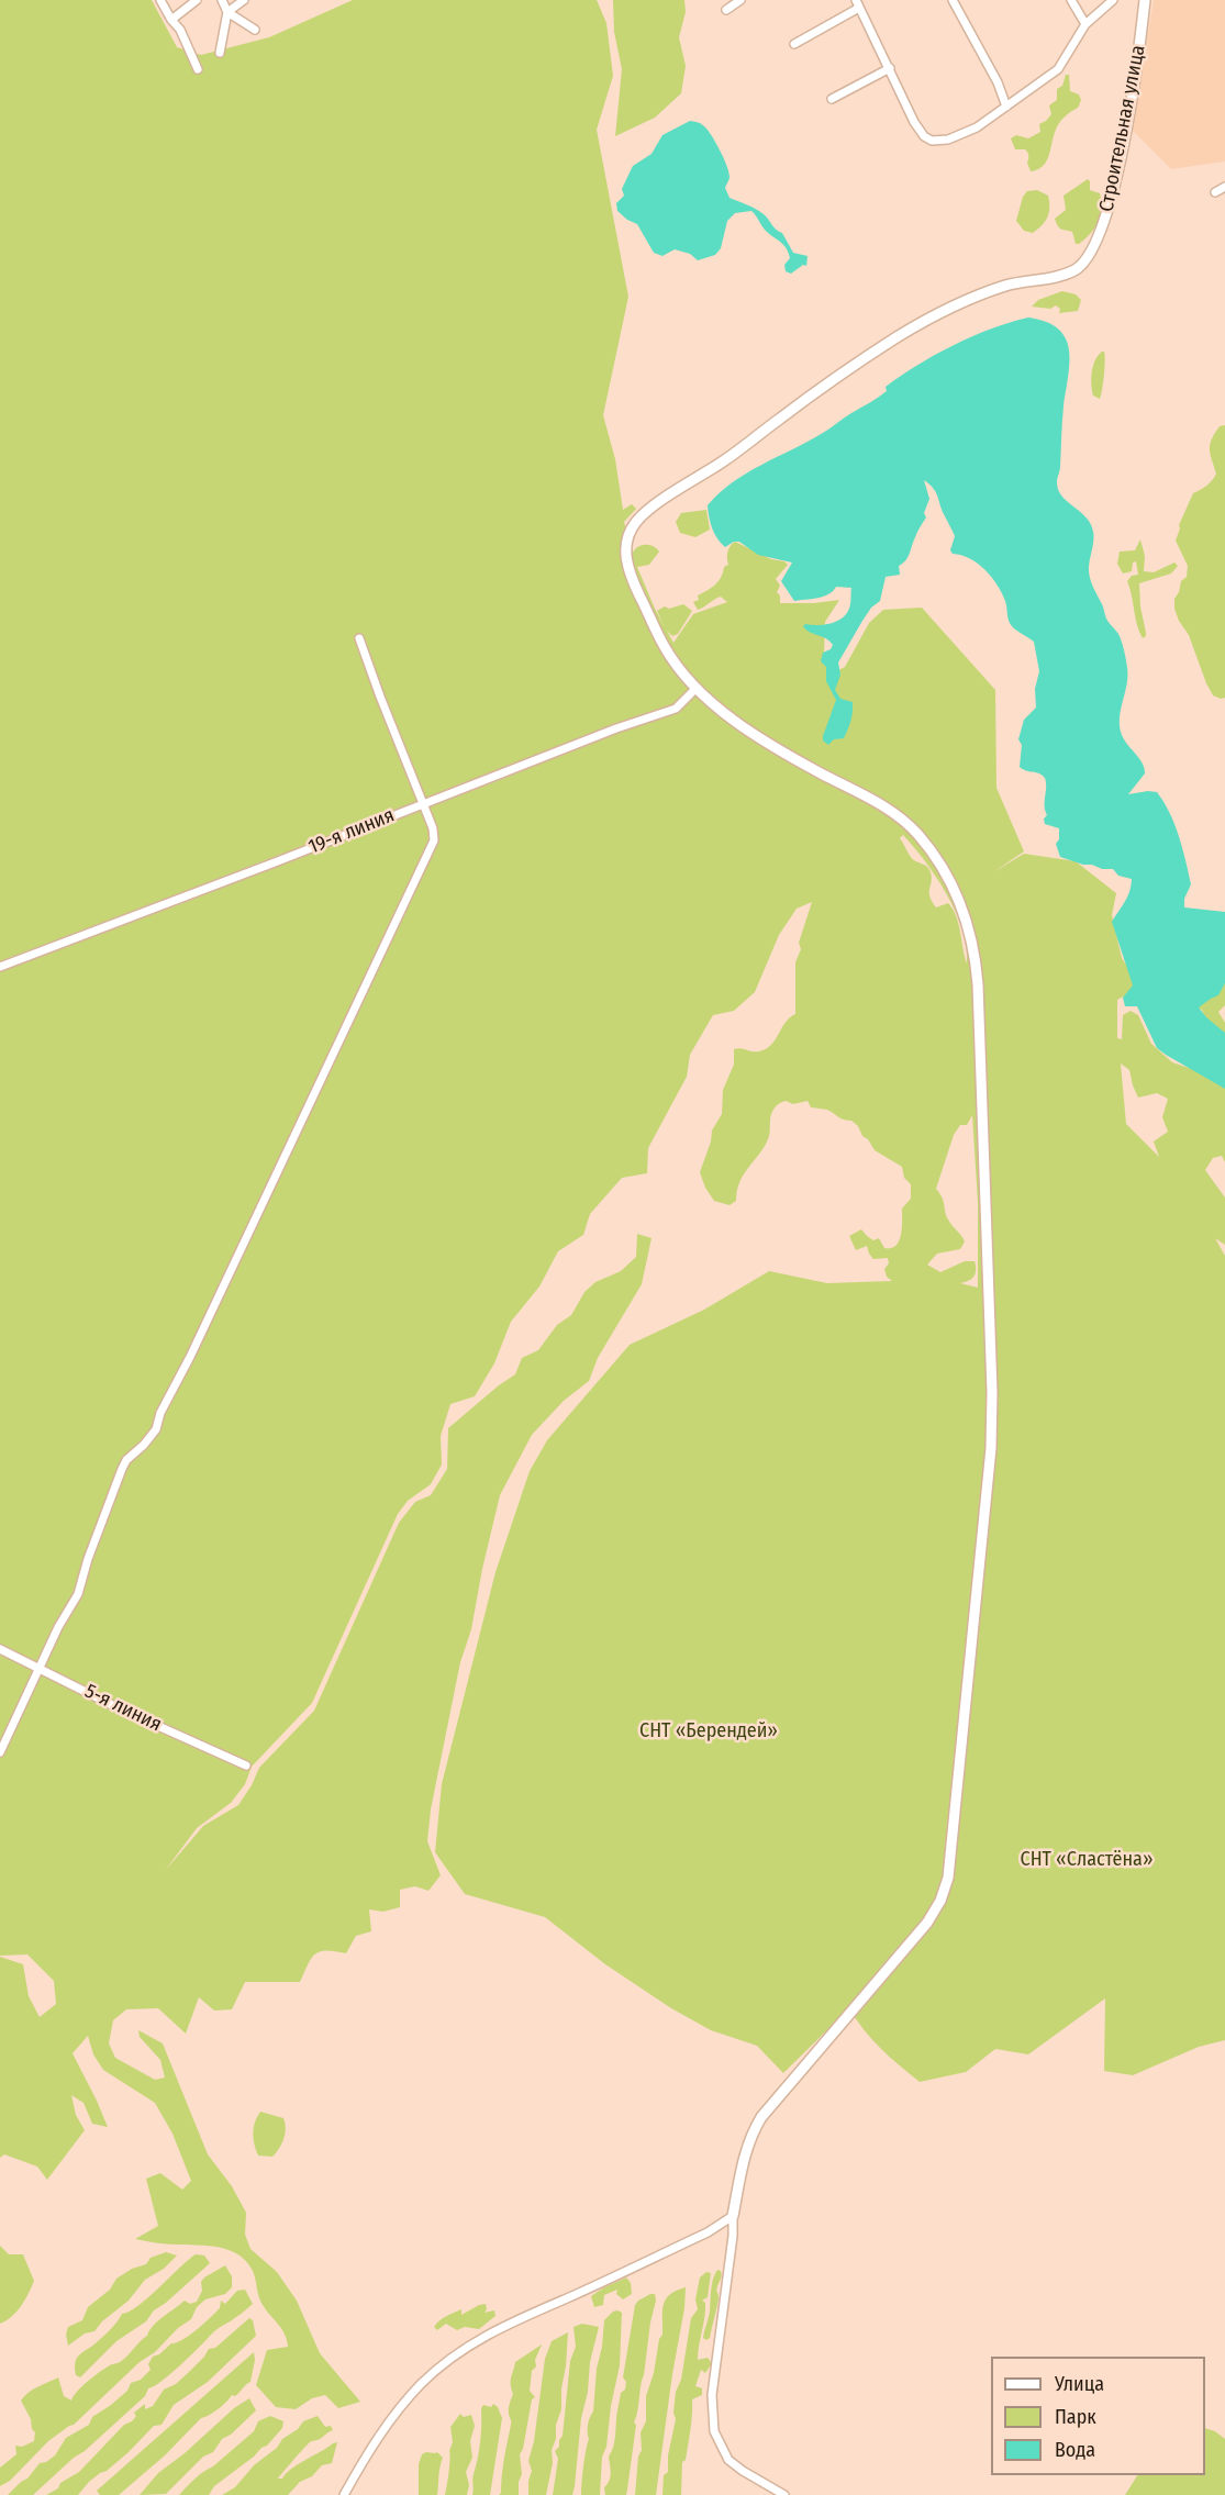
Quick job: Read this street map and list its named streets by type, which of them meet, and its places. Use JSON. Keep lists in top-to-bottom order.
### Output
{
  "streets": {
    "street": ["Строительная улица", "19-я линия", "5-я линия"]
  },
  "crossings": [
    ["Строительная улица", "19-я линия"]
  ],
  "parks": ["СНТ «Берендей»", "СНТ «Сластёна»"],
  "legend": ["Улица", "Парк", "Вода"]
}
